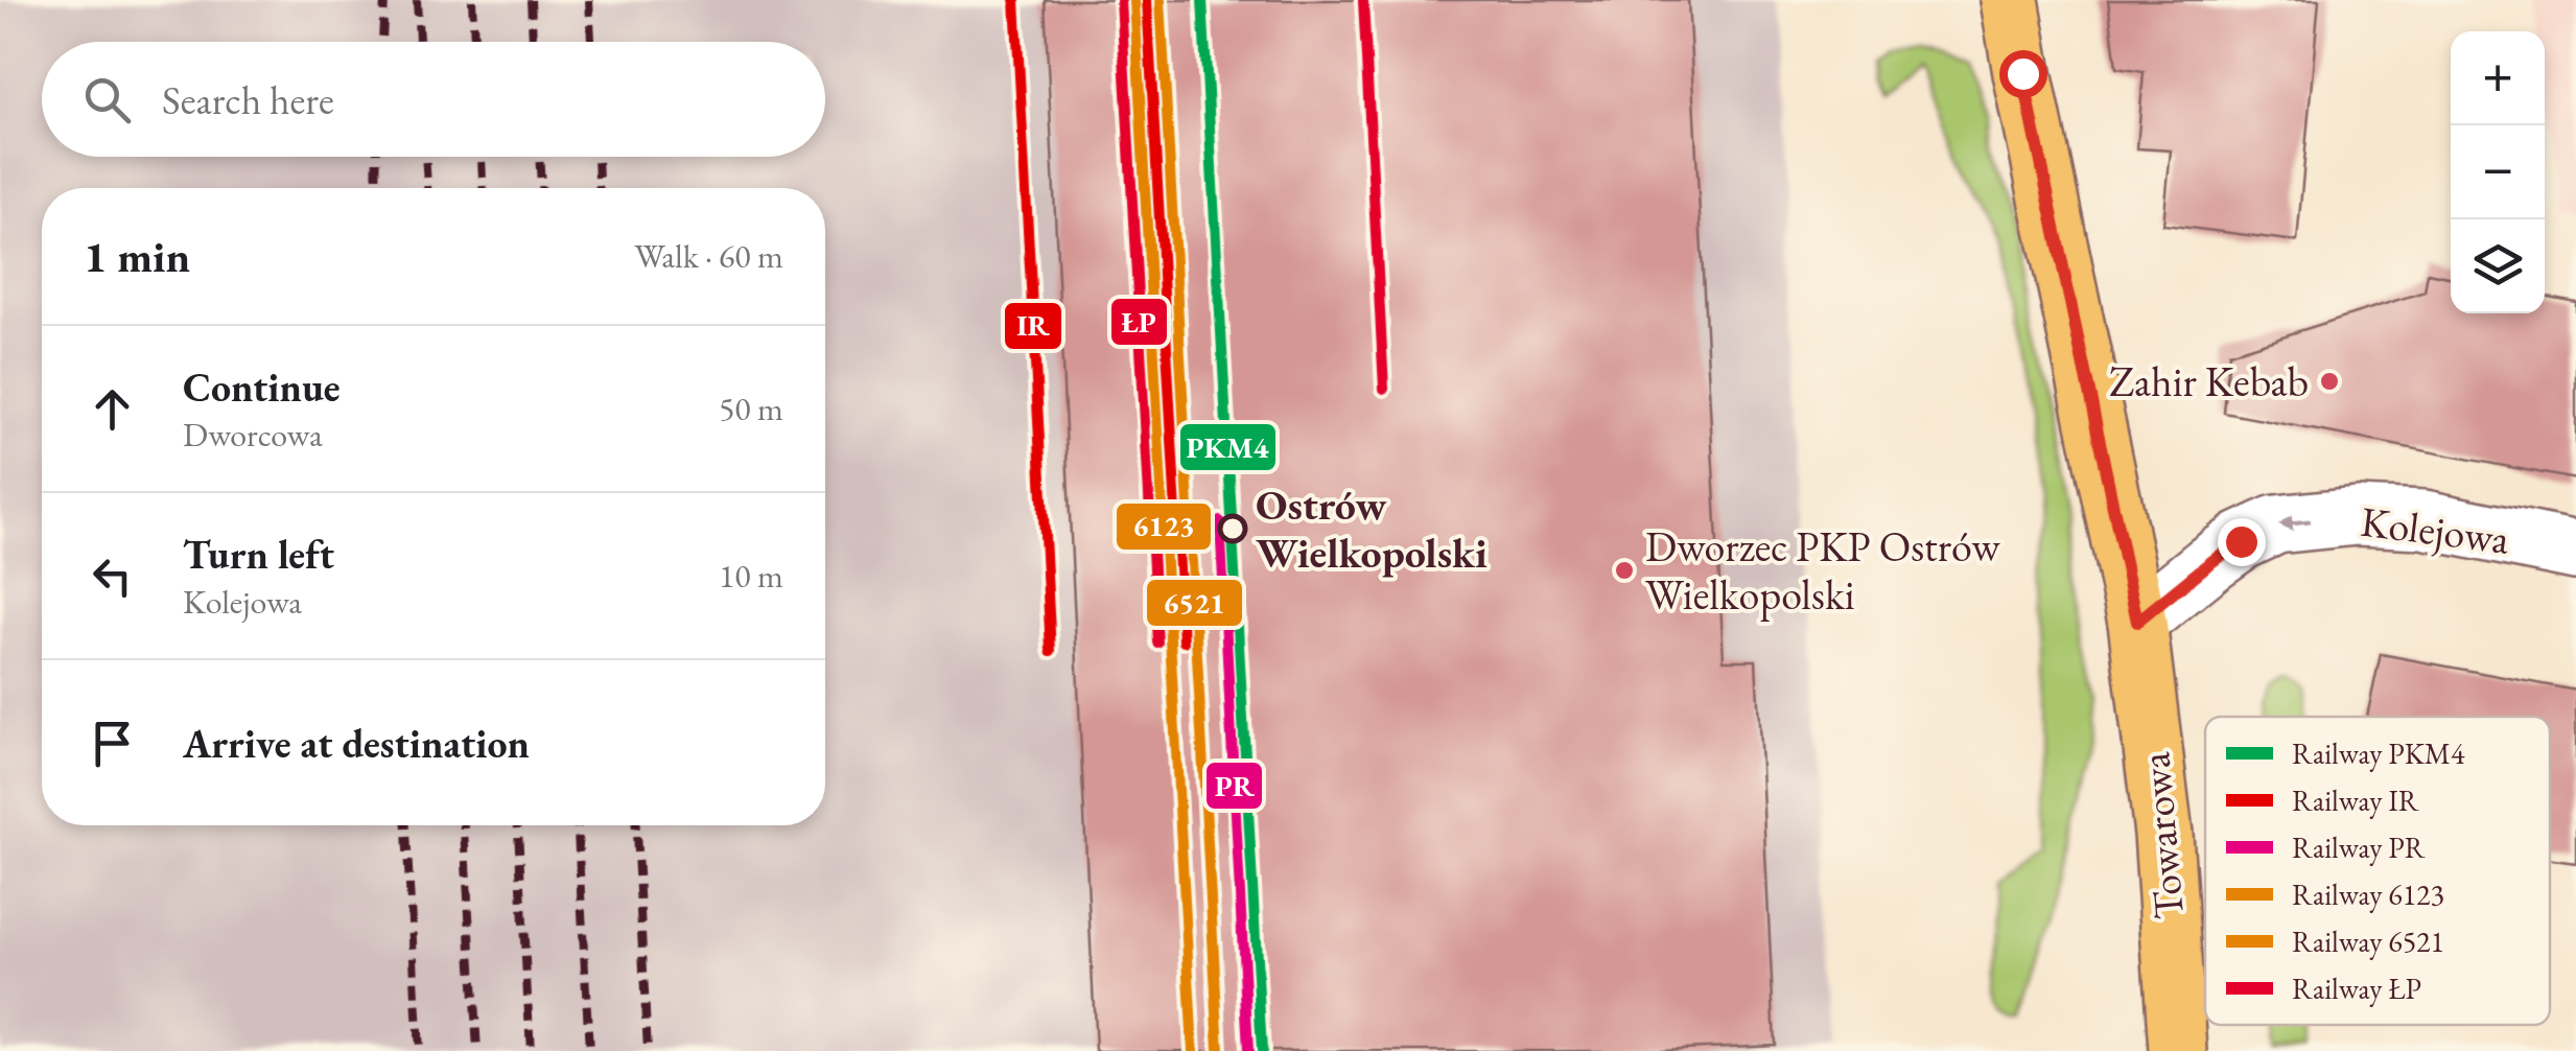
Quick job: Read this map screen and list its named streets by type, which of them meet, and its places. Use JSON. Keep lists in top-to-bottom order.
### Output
{
  "streets": {
    "main road": ["Towarowa"],
    "street": ["Kolejowa"]
  },
  "crossings": [
    ["Kolejowa", "Towarowa"]
  ],
  "one_way": ["Kolejowa"],
  "places": ["Zahir Kebab", "Ostrów Wielkopolski", "Dworzec PKP Ostrów Wielkopolski"],
  "lines": [
    "rail line PKM4",
    "rail line IR",
    "rail line 6521",
    "rail line 6123",
    "rail line ŁP",
    "rail line PR"
  ],
  "legend": [
    "Railway PKM4",
    "Railway IR",
    "Railway PR",
    "Railway 6123",
    "Railway 6521",
    "Railway ŁP"
  ],
  "page": {
    "map_buttons": ["+", "−"],
    "search": "Search here",
    "heading": ["1 min", "Walk · 60 m"],
    "list": [
      ["Continue", "Dworcowa", "50 m"],
      ["Turn left", "Kolejowa", "10 m"],
      "Arrive at destination"
    ]
  }
}
